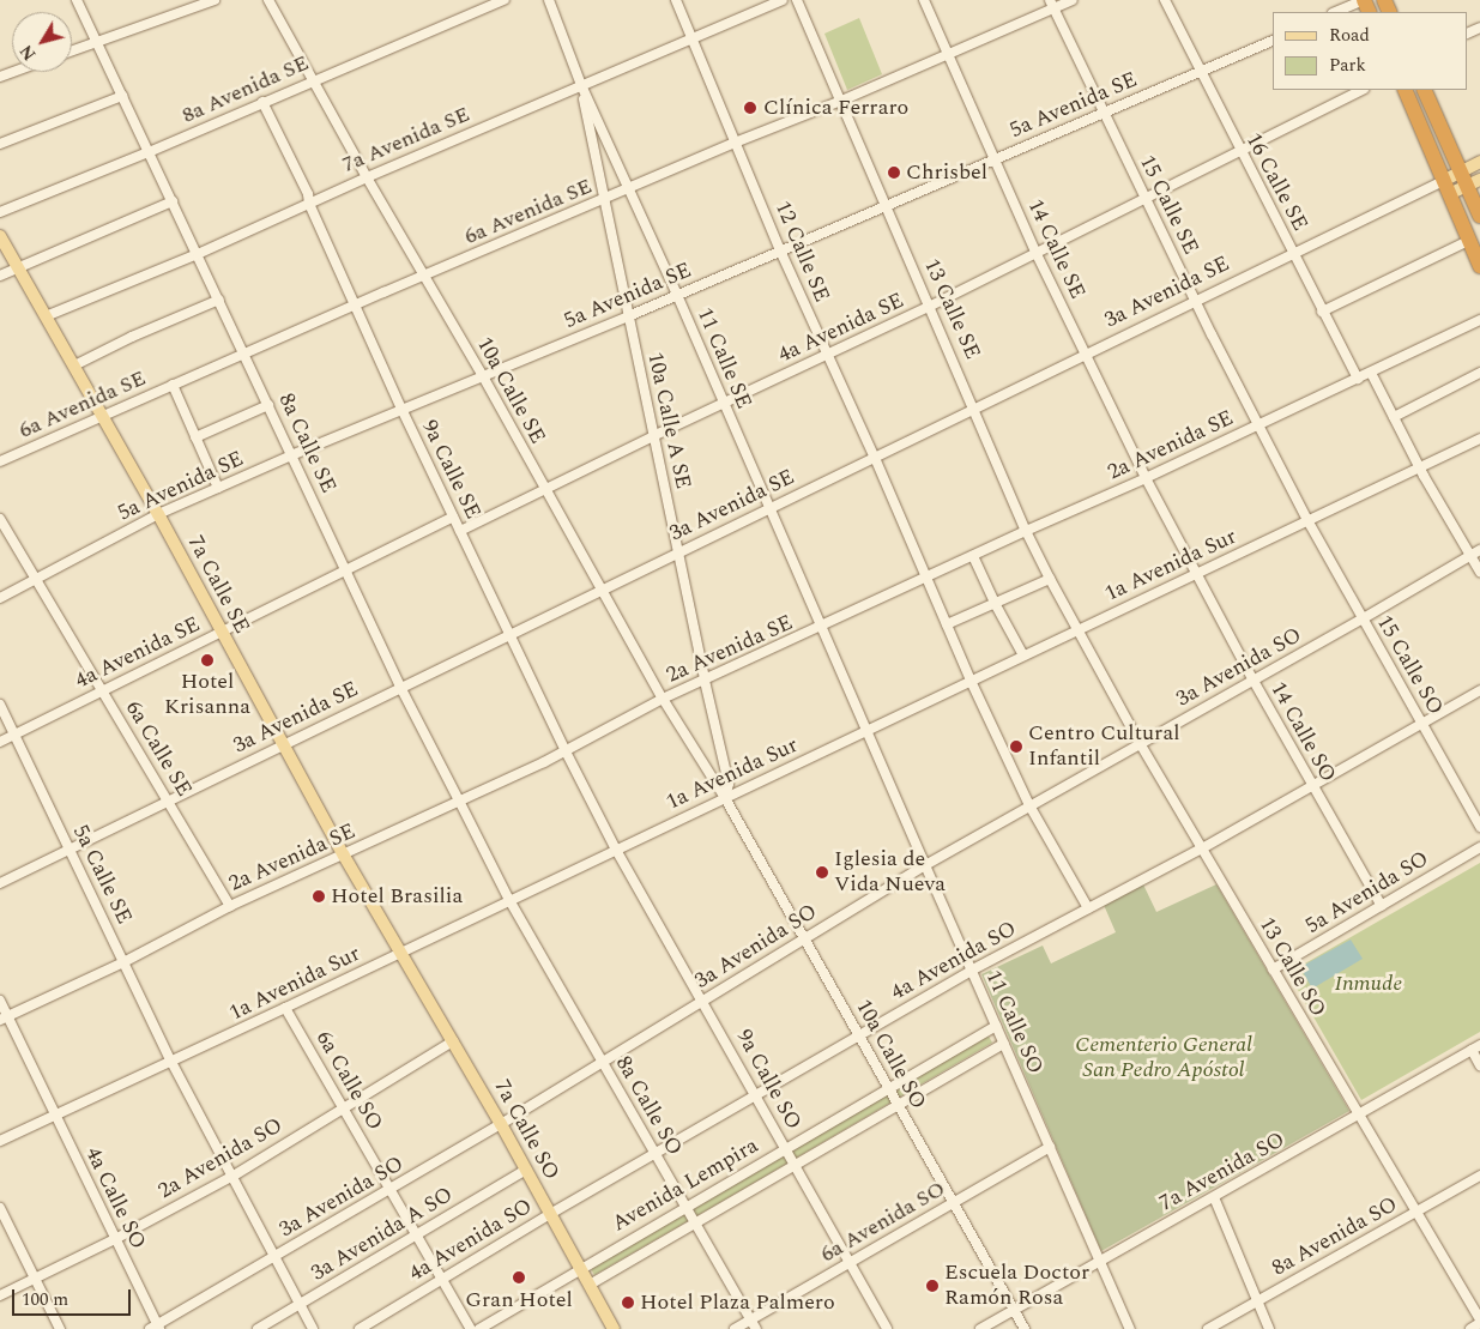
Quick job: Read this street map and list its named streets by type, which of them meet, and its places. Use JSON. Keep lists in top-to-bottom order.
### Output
{
  "streets": {
    "main road": ["3a Avenida SE", "7a Calle SE", "7a Calle SO"],
    "street": [
      "8a Avenida SE",
      "5a Avenida SE",
      "7a Avenida SE",
      "16 Calle SE",
      "15 Calle SE",
      "6a Avenida SE",
      "14 Calle SE",
      "12 Calle SE",
      "13 Calle SE",
      "4a Avenida SE",
      "11 Calle SE",
      "10a Calle SE",
      "10a Calle A SE",
      "8a Calle SE",
      "2a Avenida SE",
      "9a Calle SE",
      "1a Avenida Sur",
      "15 Calle SO",
      "3a Avenida SO",
      "14 Calle SO",
      "6a Calle SE",
      "5a Calle SE",
      "5a Avenida SO",
      "4a Avenida SO",
      "13 Calle SO",
      "11 Calle SO",
      "10a Calle SO",
      "9a Calle SO",
      "6a Calle SO",
      "8a Calle SO",
      "2a Avenida SO",
      "7a Avenida SO",
      "Avenida Lempira",
      "4a Calle SO",
      "6a Avenida SO",
      "3a Avenida A SO",
      "8a Avenida SO"
    ]
  },
  "crossings": [
    ["8a Avenida SE", "10a Calle SE"],
    ["8a Avenida SE", "8a Calle SE"],
    ["8a Avenida SE", "9a Calle SE"],
    ["5a Avenida SE", "16 Calle SE"],
    ["5a Avenida SE", "15 Calle SE"],
    ["5a Avenida SE", "14 Calle SE"],
    ["5a Avenida SE", "12 Calle SE"],
    ["5a Avenida SE", "13 Calle SE"],
    ["5a Avenida SE", "11 Calle SE"],
    ["5a Avenida SE", "10a Calle SE"],
    ["5a Avenida SE", "10a Calle A SE"],
    ["5a Avenida SE", "8a Calle SE"],
    ["5a Avenida SE", "9a Calle SE"],
    ["5a Avenida SE", "7a Calle SE"],
    ["5a Avenida SE", "6a Calle SE"],
    ["7a Avenida SE", "12 Calle SE"],
    ["7a Avenida SE", "11 Calle SE"],
    ["7a Avenida SE", "10a Calle SE"],
    ["7a Avenida SE", "10a Calle A SE"],
    ["7a Avenida SE", "8a Calle SE"],
    ["7a Avenida SE", "9a Calle SE"],
    ["7a Avenida SE", "7a Calle SE"],
    ["16 Calle SE", "3a Avenida SE"],
    ["16 Calle SE", "4a Avenida SE"],
    ["16 Calle SE", "2a Avenida SE"],
    ["15 Calle SE", "6a Avenida SE"],
    ["15 Calle SE", "3a Avenida SE"],
    ["15 Calle SE", "4a Avenida SE"],
    ["15 Calle SE", "2a Avenida SE"],
    ["15 Calle SE", "1a Avenida Sur"],
    ["15 Calle SE", "15 Calle SO"],
    ["6a Avenida SE", "14 Calle SE"],
    ["6a Avenida SE", "12 Calle SE"],
    ["6a Avenida SE", "13 Calle SE"],
    ["6a Avenida SE", "11 Calle SE"],
    ["6a Avenida SE", "10a Calle SE"],
    ["6a Avenida SE", "10a Calle A SE"],
    ["6a Avenida SE", "8a Calle SE"],
    ["6a Avenida SE", "9a Calle SE"],
    ["6a Avenida SE", "7a Calle SE"],
    ["14 Calle SE", "3a Avenida SE"],
    ["14 Calle SE", "4a Avenida SE"],
    ["14 Calle SE", "2a Avenida SE"],
    ["14 Calle SE", "1a Avenida Sur"],
    ["14 Calle SE", "14 Calle SO"],
    ["12 Calle SE", "3a Avenida SE"],
    ["12 Calle SE", "4a Avenida SE"],
    ["12 Calle SE", "2a Avenida SE"],
    ["12 Calle SE", "1a Avenida Sur"],
    ["12 Calle SE", "3a Avenida SO"],
    ["12 Calle SE", "4a Avenida SO"],
    ["3a Avenida SE", "13 Calle SE"],
    ["3a Avenida SE", "11 Calle SE"],
    ["3a Avenida SE", "10a Calle SE"],
    ["3a Avenida SE", "10a Calle A SE"],
    ["3a Avenida SE", "8a Calle SE"],
    ["3a Avenida SE", "9a Calle SE"],
    ["3a Avenida SE", "7a Calle SE"],
    ["3a Avenida SE", "6a Calle SE"],
    ["3a Avenida SE", "5a Calle SE"],
    ["13 Calle SE", "4a Avenida SE"],
    ["13 Calle SE", "2a Avenida SE"],
    ["13 Calle SE", "1a Avenida Sur"],
    ["13 Calle SE", "13 Calle SO"],
    ["4a Avenida SE", "11 Calle SE"],
    ["4a Avenida SE", "10a Calle SE"],
    ["4a Avenida SE", "10a Calle A SE"],
    ["4a Avenida SE", "8a Calle SE"],
    ["4a Avenida SE", "9a Calle SE"],
    ["4a Avenida SE", "7a Calle SE"],
    ["4a Avenida SE", "6a Calle SE"],
    ["4a Avenida SE", "5a Calle SE"],
    ["11 Calle SE", "10a Calle A SE"],
    ["11 Calle SE", "2a Avenida SE"],
    ["11 Calle SE", "1a Avenida Sur"],
    ["11 Calle SE", "11 Calle SO"],
    ["10a Calle SE", "10a Calle A SE"],
    ["10a Calle SE", "2a Avenida SE"],
    ["10a Calle SE", "1a Avenida Sur"],
    ["10a Calle SE", "10a Calle SO"],
    ["10a Calle A SE", "2a Avenida SE"],
    ["10a Calle A SE", "1a Avenida Sur"],
    ["10a Calle A SE", "10a Calle SO"],
    ["8a Calle SE", "2a Avenida SE"],
    ["8a Calle SE", "1a Avenida Sur"],
    ["8a Calle SE", "8a Calle SO"],
    ["2a Avenida SE", "9a Calle SE"],
    ["2a Avenida SE", "7a Calle SE"],
    ["2a Avenida SE", "6a Calle SE"],
    ["2a Avenida SE", "5a Calle SE"],
    ["2a Avenida SE", "4a Calle SO"],
    ["9a Calle SE", "1a Avenida Sur"],
    ["9a Calle SE", "9a Calle SO"],
    ["1a Avenida Sur", "7a Calle SE"],
    ["1a Avenida Sur", "15 Calle SO"],
    ["1a Avenida Sur", "14 Calle SO"],
    ["1a Avenida Sur", "5a Calle SE"],
    ["1a Avenida Sur", "13 Calle SO"],
    ["1a Avenida Sur", "11 Calle SO"],
    ["1a Avenida Sur", "10a Calle SO"],
    ["1a Avenida Sur", "9a Calle SO"],
    ["1a Avenida Sur", "6a Calle SO"],
    ["1a Avenida Sur", "8a Calle SO"],
    ["1a Avenida Sur", "7a Calle SO"],
    ["1a Avenida Sur", "4a Calle SO"],
    ["7a Calle SE", "7a Calle SO"],
    ["15 Calle SO", "3a Avenida SO"],
    ["15 Calle SO", "4a Avenida SO"],
    ["3a Avenida SO", "14 Calle SO"],
    ["3a Avenida SO", "5a Calle SE"],
    ["3a Avenida SO", "13 Calle SO"],
    ["3a Avenida SO", "11 Calle SO"],
    ["3a Avenida SO", "10a Calle SO"],
    ["3a Avenida SO", "9a Calle SO"],
    ["3a Avenida SO", "6a Calle SO"],
    ["3a Avenida SO", "8a Calle SO"],
    ["3a Avenida SO", "7a Calle SO"],
    ["3a Avenida SO", "4a Calle SO"],
    ["14 Calle SO", "5a Avenida SO"],
    ["14 Calle SO", "4a Avenida SO"],
    ["5a Calle SE", "2a Avenida SO"],
    ["5a Calle SE", "3a Avenida A SO"],
    ["5a Avenida SO", "13 Calle SO"],
    ["4a Avenida SO", "13 Calle SO"],
    ["4a Avenida SO", "11 Calle SO"],
    ["4a Avenida SO", "10a Calle SO"],
    ["4a Avenida SO", "9a Calle SO"],
    ["4a Avenida SO", "6a Calle SO"],
    ["4a Avenida SO", "8a Calle SO"],
    ["4a Avenida SO", "7a Calle SO"],
    ["13 Calle SO", "7a Avenida SO"],
    ["13 Calle SO", "8a Avenida SO"],
    ["11 Calle SO", "7a Avenida SO"],
    ["11 Calle SO", "Avenida Lempira"],
    ["11 Calle SO", "6a Avenida SO"],
    ["10a Calle SO", "7a Avenida SO"],
    ["10a Calle SO", "Avenida Lempira"],
    ["10a Calle SO", "6a Avenida SO"],
    ["9a Calle SO", "Avenida Lempira"],
    ["9a Calle SO", "6a Avenida SO"],
    ["6a Calle SO", "2a Avenida SO"],
    ["6a Calle SO", "3a Avenida A SO"],
    ["8a Calle SO", "Avenida Lempira"],
    ["8a Calle SO", "6a Avenida SO"],
    ["7a Calle SO", "2a Avenida SO"],
    ["7a Calle SO", "Avenida Lempira"],
    ["7a Calle SO", "3a Avenida A SO"],
    ["2a Avenida SO", "4a Calle SO"]
  ],
  "parks": ["Inmude", "Cementerio General San Pedro Apóstol"],
  "places": [
    "Clínica Ferraro",
    "Chrisbel",
    "Hotel Krisanna",
    "Centro Cultural Infantil",
    "Iglesia de Vida Nueva",
    "Hotel Brasilia",
    "Gran Hotel",
    "Escuela Doctor Ramón Rosa",
    "Hotel Plaza Palmero"
  ],
  "legend": ["Road", "Park"],
  "scale_bar": "100 m",
  "north": "bottom left"
}
